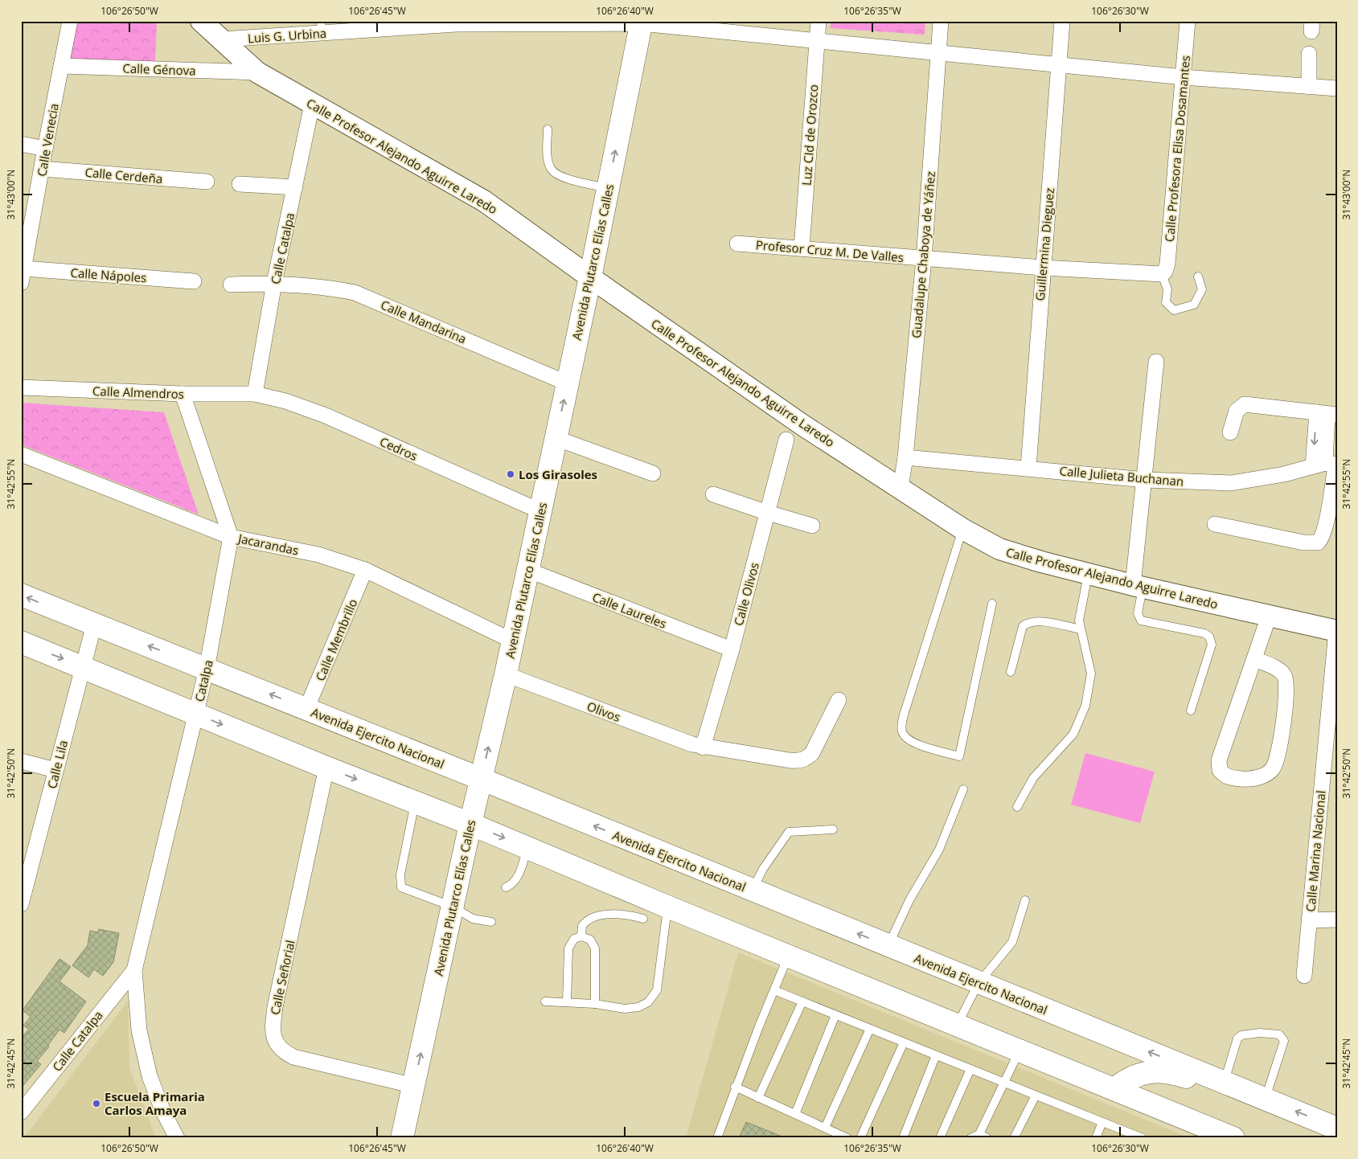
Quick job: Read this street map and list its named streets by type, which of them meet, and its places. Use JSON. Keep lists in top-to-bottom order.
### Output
{
  "streets": {
    "main road": ["Avenida Plutarco Elías Calles", "Avenida Ejercito Nacional"],
    "street": [
      "Luis G. Urbina",
      "Calle Génova",
      "Luz CId de Orozco",
      "Calle Venecia",
      "Calle Profesora Elisa Dosamantes",
      "Calle Profesor Alejando Aguirre Laredo",
      "Calle Cerdeña",
      "Guillermina Dieguez",
      "Calle Catalpa",
      "Profesor Cruz M. De Valles",
      "Guadalupe Chaboya de Yáñez",
      "Calle Nápoles",
      "Calle Mandarina",
      "Calle Almendros",
      "Cedros",
      "Calle Julieta Buchanan",
      "Jacarandas",
      "Calle Olivos",
      "Calle Laureles",
      "Calle Membrillo",
      "Catalpa",
      "Olivos",
      "Calle Lila",
      "Calle Marina Nacional",
      "Calle Señorial"
    ]
  },
  "crossings": [
    ["Luis G. Urbina", "Luz CId de Orozco"],
    ["Luis G. Urbina", "Calle Profesora Elisa Dosamantes"],
    ["Luis G. Urbina", "Calle Profesor Alejando Aguirre Laredo"],
    ["Luis G. Urbina", "Guillermina Dieguez"],
    ["Luis G. Urbina", "Guadalupe Chaboya de Yáñez"],
    ["Luis G. Urbina", "Avenida Plutarco Elías Calles"],
    ["Calle Génova", "Calle Venecia"],
    ["Calle Génova", "Calle Profesor Alejando Aguirre Laredo"],
    ["Luz CId de Orozco", "Profesor Cruz M. De Valles"],
    ["Calle Venecia", "Calle Cerdeña"],
    ["Calle Venecia", "Calle Nápoles"],
    ["Calle Profesora Elisa Dosamantes", "Profesor Cruz M. De Valles"],
    ["Calle Profesor Alejando Aguirre Laredo", "Calle Catalpa"],
    ["Calle Profesor Alejando Aguirre Laredo", "Guadalupe Chaboya de Yáñez"],
    ["Calle Profesor Alejando Aguirre Laredo", "Avenida Plutarco Elías Calles"],
    ["Calle Profesor Alejando Aguirre Laredo", "Calle Marina Nacional"],
    ["Guillermina Dieguez", "Profesor Cruz M. De Valles"],
    ["Guillermina Dieguez", "Calle Julieta Buchanan"],
    ["Calle Catalpa", "Calle Mandarina"],
    ["Calle Catalpa", "Calle Almendros"],
    ["Calle Catalpa", "Cedros"],
    ["Calle Catalpa", "Catalpa"],
    ["Profesor Cruz M. De Valles", "Guadalupe Chaboya de Yáñez"],
    ["Guadalupe Chaboya de Yáñez", "Calle Julieta Buchanan"],
    ["Avenida Plutarco Elías Calles", "Calle Mandarina"],
    ["Avenida Plutarco Elías Calles", "Cedros"],
    ["Avenida Plutarco Elías Calles", "Jacarandas"],
    ["Avenida Plutarco Elías Calles", "Calle Laureles"],
    ["Avenida Plutarco Elías Calles", "Olivos"],
    ["Avenida Plutarco Elías Calles", "Avenida Ejercito Nacional"],
    ["Avenida Plutarco Elías Calles", "Calle Señorial"],
    ["Calle Almendros", "Cedros"],
    ["Calle Almendros", "Catalpa"],
    ["Jacarandas", "Calle Membrillo"],
    ["Jacarandas", "Catalpa"],
    ["Calle Olivos", "Calle Laureles"],
    ["Calle Olivos", "Olivos"],
    ["Calle Membrillo", "Avenida Ejercito Nacional"],
    ["Catalpa", "Avenida Ejercito Nacional"],
    ["Avenida Ejercito Nacional", "Calle Lila"]
  ],
  "one_way": ["Avenida Plutarco Elías Calles"],
  "places": ["Los Girasoles", "Escuela Primaria Carlos Amaya"],
  "coordinates": [
    "106°26'50\"W",
    "106°26'45\"W",
    "106°26'40\"W",
    "106°26'35\"W",
    "106°26'30\"W",
    "31°43'00\"N",
    "31°42'55\"N",
    "31°42'50\"N",
    "31°42'45\"N"
  ]
}
